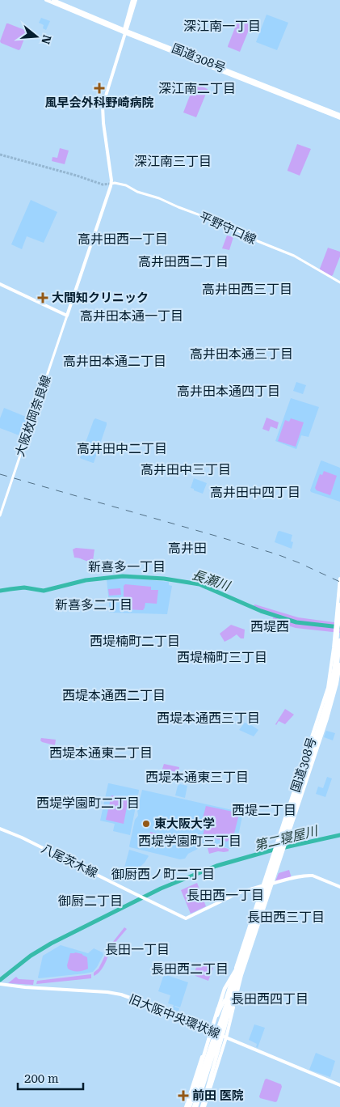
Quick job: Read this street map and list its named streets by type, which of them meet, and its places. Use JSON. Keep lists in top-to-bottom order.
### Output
{
  "streets": {
    "main road": [
      "国道308号",
      "平野守口線",
      "大阪枚岡奈良線",
      "八尾茨木線",
      "旧大阪中央環状線"
    ]
  },
  "crossings": [
    ["国道308号", "八尾茨木線"],
    ["国道308号", "旧大阪中央環状線"]
  ],
  "districts": [
    "深江南一丁目",
    "深江南二丁目",
    "深江南三丁目",
    "高井田西一丁目",
    "高井田西二丁目",
    "高井田西三丁目",
    "高井田本通一丁目",
    "高井田本通三丁目",
    "高井田本通二丁目",
    "高井田本通四丁目",
    "高井田中二丁目",
    "高井田中三丁目",
    "高井田中四丁目",
    "高井田",
    "新喜多一丁目",
    "新喜多二丁目",
    "西堤西",
    "西堤楠町二丁目",
    "西堤楠町三丁目",
    "西堤本通西二丁目",
    "西堤本通西三丁目",
    "西堤本通東二丁目",
    "西堤本通東三丁目",
    "西堤学園町二丁目",
    "西堤二丁目",
    "西堤学園町三丁目",
    "御厨西ノ町二丁目",
    "長田西一丁目",
    "御厨二丁目",
    "長田西三丁目",
    "長田一丁目",
    "長田西二丁目",
    "長田西四丁目"
  ],
  "water": ["長瀬川", "第二寝屋川"],
  "places": {
    "health": ["風早会外科野崎病院", "大間知クリニック", "前田 医院"],
    "other": ["東大阪大学"]
  },
  "scale_bar": "200 m",
  "north": "right"
}
